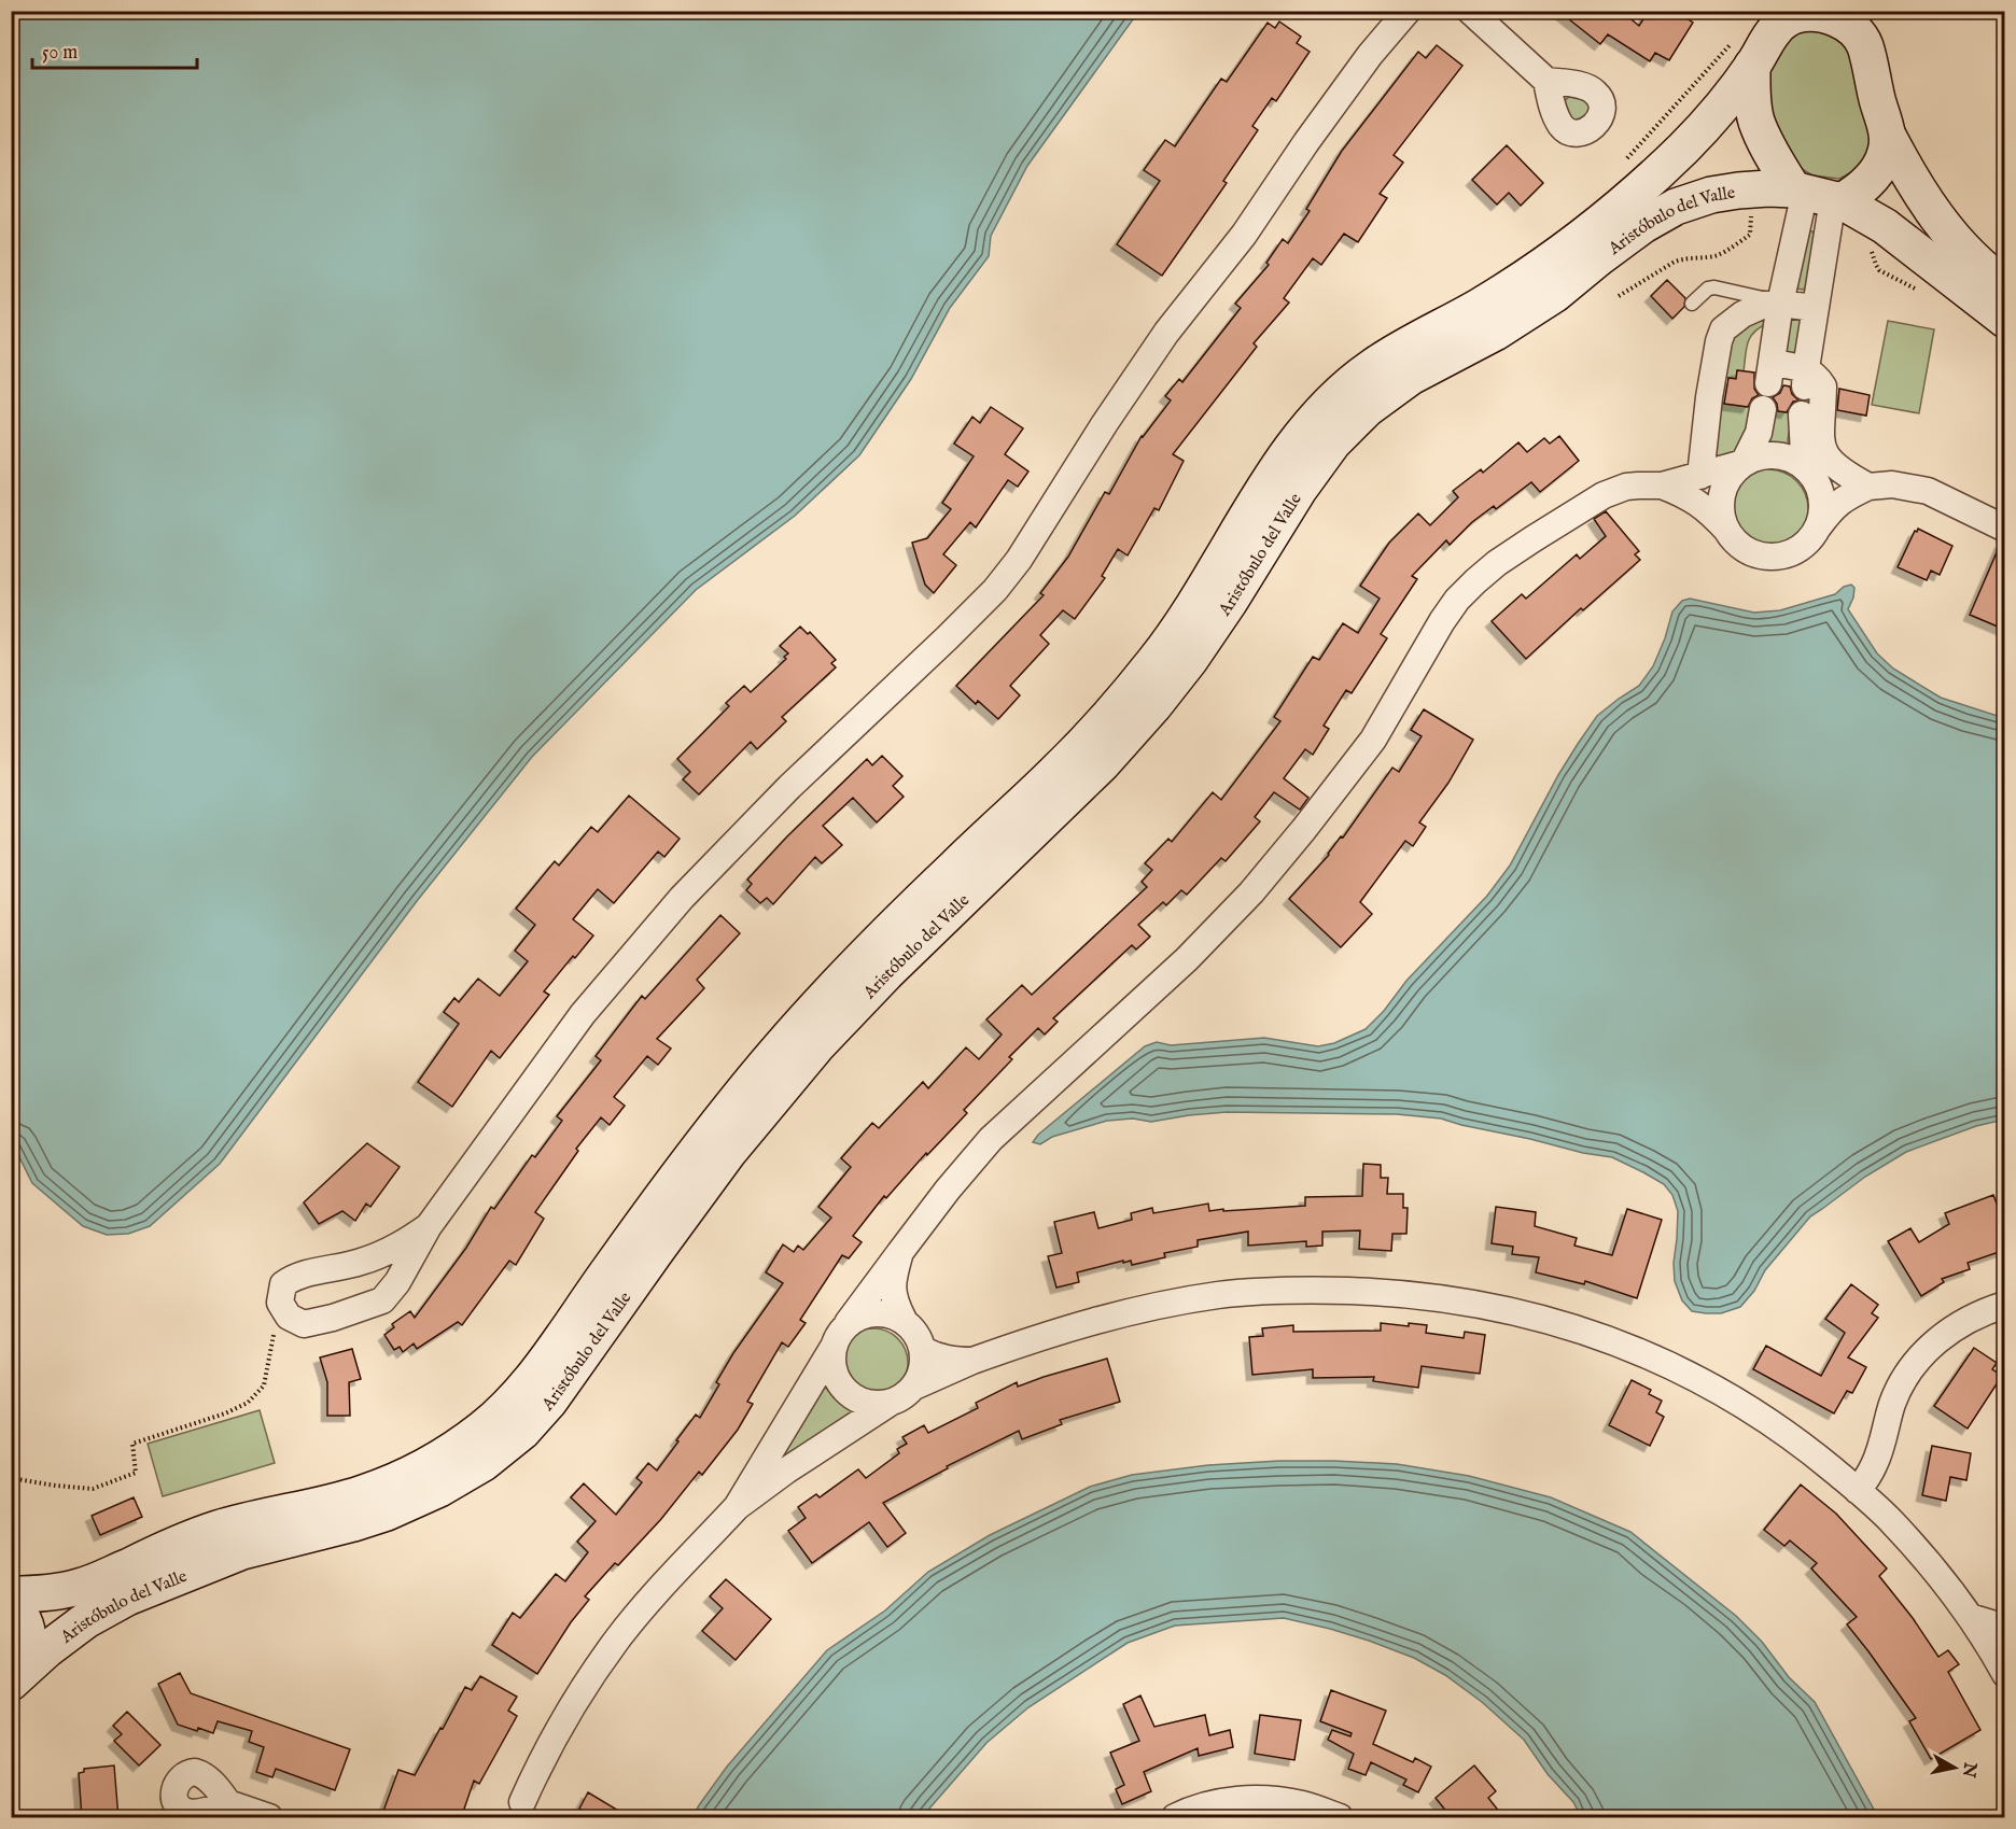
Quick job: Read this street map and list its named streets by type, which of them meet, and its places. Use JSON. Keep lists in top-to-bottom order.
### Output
{
  "streets": {
    "street": ["Aristóbulo del Valle"]
  },
  "scale_bar": "50 m",
  "north": "right"
}
